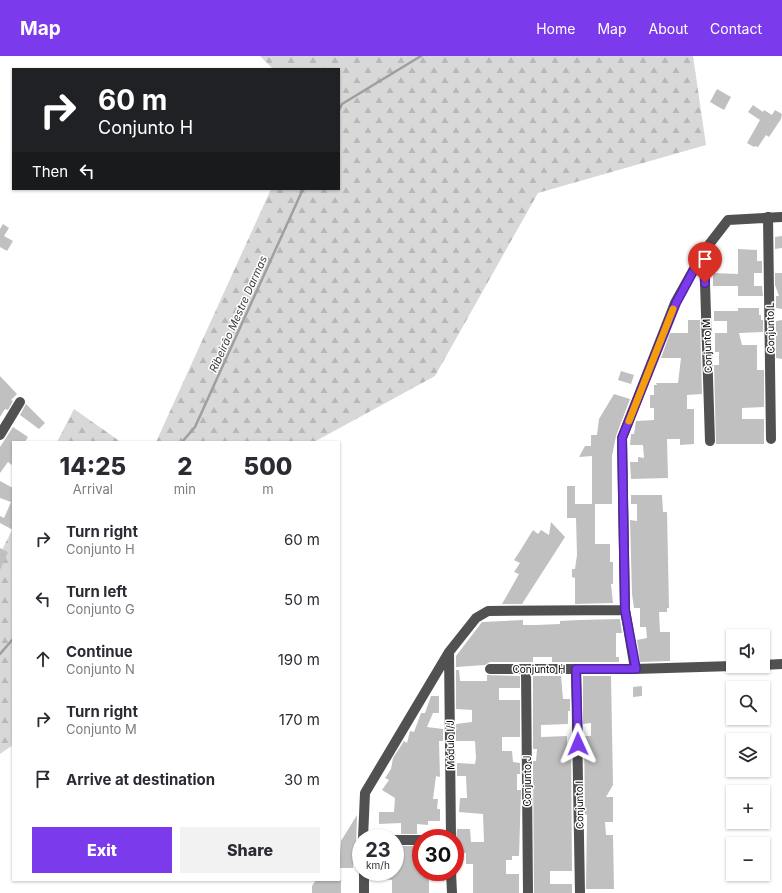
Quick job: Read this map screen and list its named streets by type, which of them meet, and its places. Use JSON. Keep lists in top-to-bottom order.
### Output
{
  "streets": {
    "street": [
      "Conjunto L",
      "Conjunto M",
      "Conjunto H",
      "Módulo I/J",
      "Conjunto J",
      "Conjunto I"
    ]
  },
  "crossings": [
    ["Conjunto H", "Conjunto J"],
    ["Conjunto H", "Conjunto I"]
  ],
  "water": ["Ribeirão Mestre Darmas"],
  "page": {
    "header": "Map",
    "nav": [
      "Home",
      "Map",
      "About",
      "Contact"
    ],
    "turn": ["60 m", "Conjunto H"],
    "then": "Then",
    "eta": [
      "14:25",
      "Arrival",
      "2",
      "min",
      "500",
      "m"
    ],
    "list": [
      {
        "name": "Turn right",
        "note": "Conjunto H",
        "value": "60 m"
      },
      {
        "name": "Turn left",
        "note": "Conjunto G",
        "value": "50 m"
      },
      {
        "name": "Continue",
        "note": "Conjunto N",
        "value": "190 m"
      },
      {
        "name": "Turn right",
        "note": "Conjunto M",
        "value": "170 m"
      },
      {
        "name": "Arrive at destination",
        "value": "30 m"
      }
    ],
    "map_buttons": ["+", "−"],
    "buttons": ["Exit", "Share"],
    "speed": "23 km/h",
    "limit": "30"
  }
}
